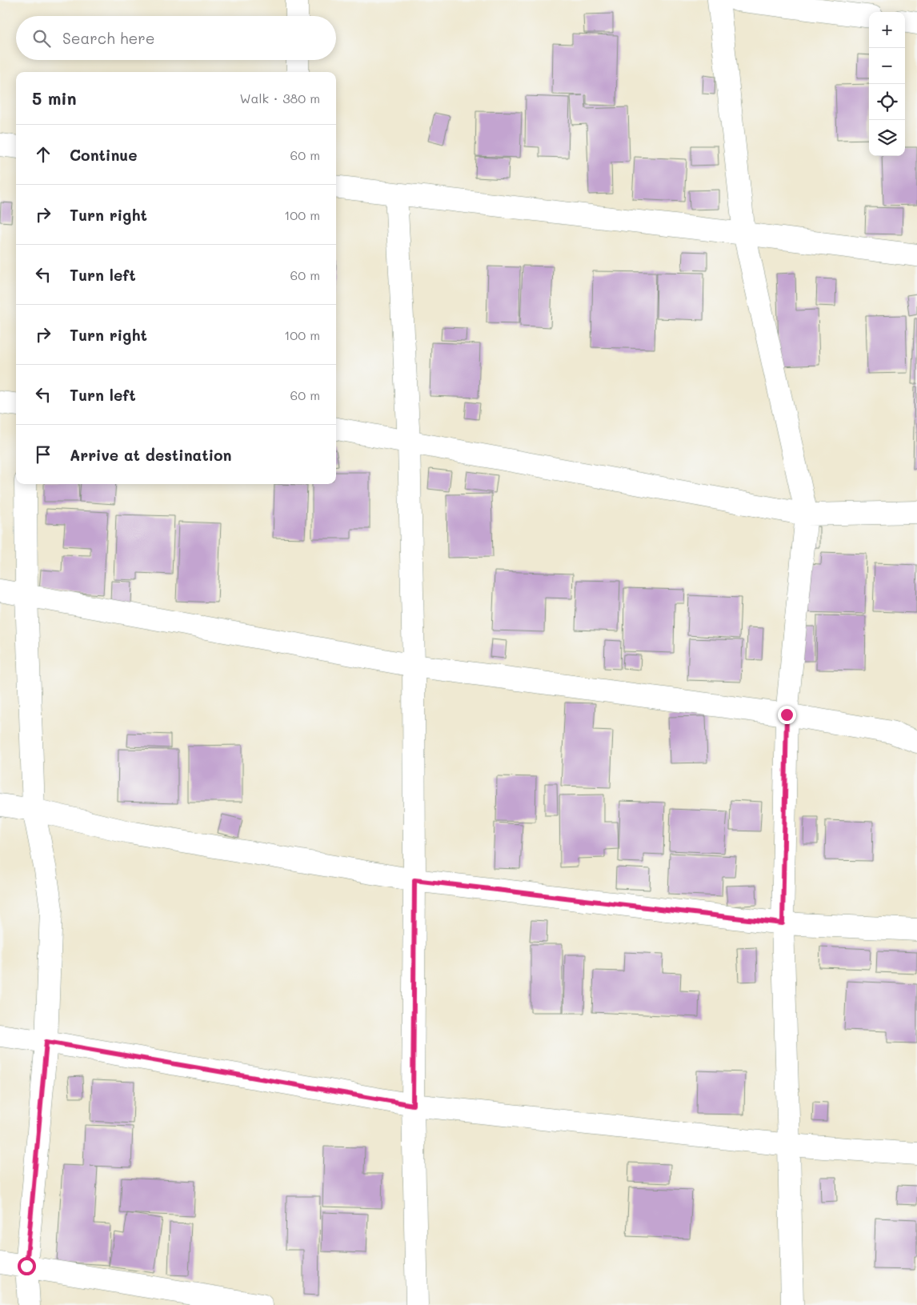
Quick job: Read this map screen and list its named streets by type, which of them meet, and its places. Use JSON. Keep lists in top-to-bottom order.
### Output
{
  "page": {
    "map_buttons": ["+", "−"],
    "search": "Search here",
    "heading": ["5 min", "Walk · 380 m"],
    "list": [
      ["Continue", "60 m"],
      ["Turn right", "100 m"],
      ["Turn left", "60 m"],
      ["Turn right", "100 m"],
      ["Turn left", "60 m"],
      "Arrive at destination"
    ]
  }
}
